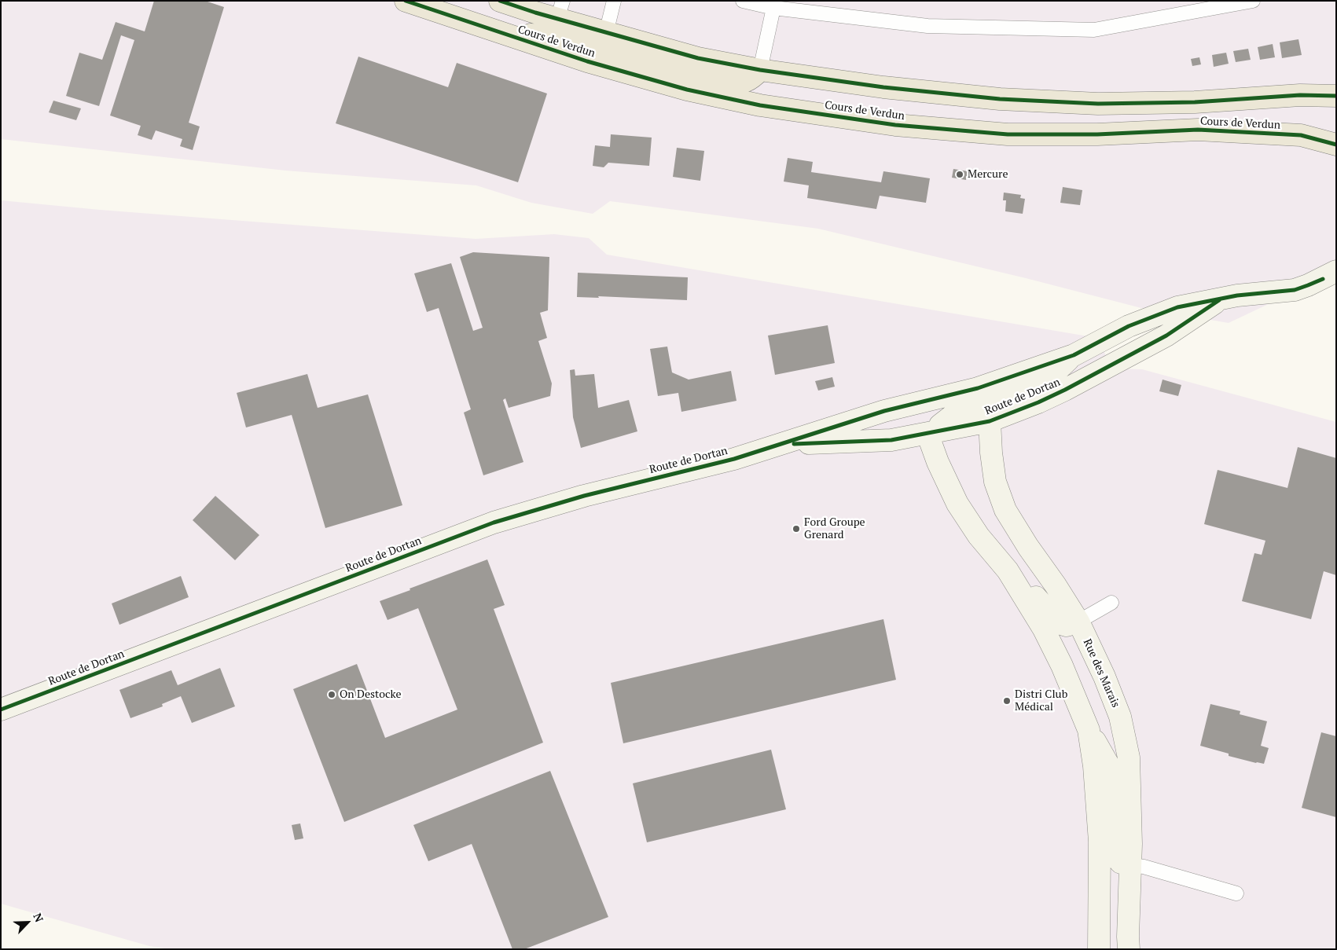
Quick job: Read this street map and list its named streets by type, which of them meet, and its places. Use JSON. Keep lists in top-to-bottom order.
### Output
{
  "streets": {
    "main road": ["Cours de Verdun", "Route de Dortan", "Rue des Marais"]
  },
  "crossings": [
    ["Route de Dortan", "Rue des Marais"]
  ],
  "places": [
    "Mercure",
    "Ford Groupe Grenard",
    "On Destocke",
    "Distri Club Médical"
  ],
  "north": "top right"
}
